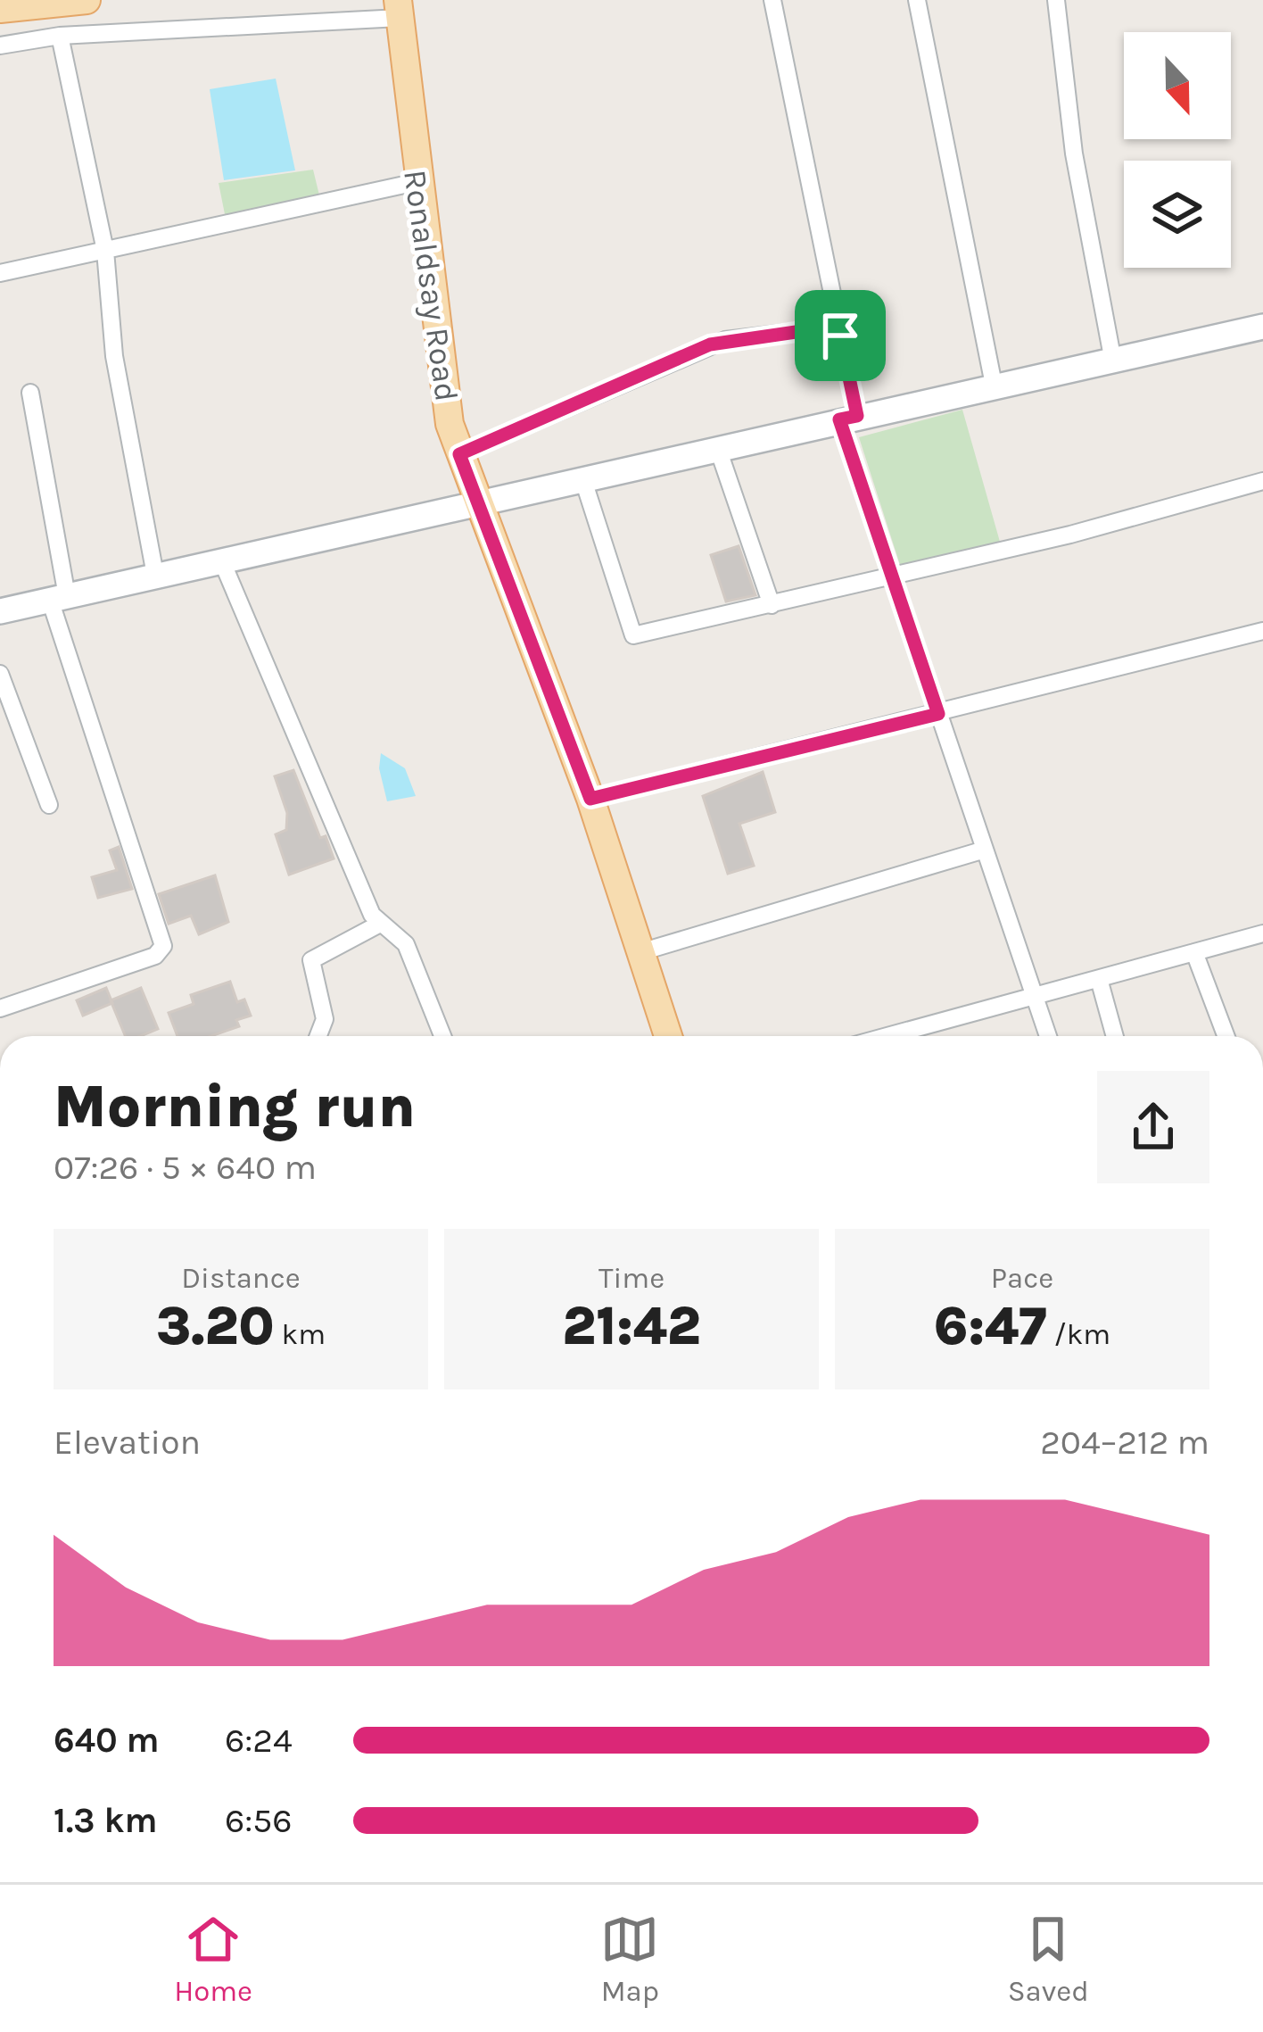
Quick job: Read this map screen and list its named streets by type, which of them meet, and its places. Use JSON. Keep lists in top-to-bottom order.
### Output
{
  "streets": {
    "main road": ["Ronaldsay Road"]
  },
  "north": "bottom",
  "page": {
    "heading": ["Morning run", "07:26 · 5 × 640 m"],
    "stats": [
      ["Distance", "3.20 km"],
      ["Time", "21:42"],
      ["Pace", "6:47 /km"]
    ],
    "chart": ["Elevation", "204–212 m"],
    "list": [
      {
        "name": "640 m",
        "note": "6:24"
      },
      {
        "name": "1.3 km",
        "note": "6:56"
      }
    ],
    "tabs": ["Home", "Map", "Saved"]
  }
}
